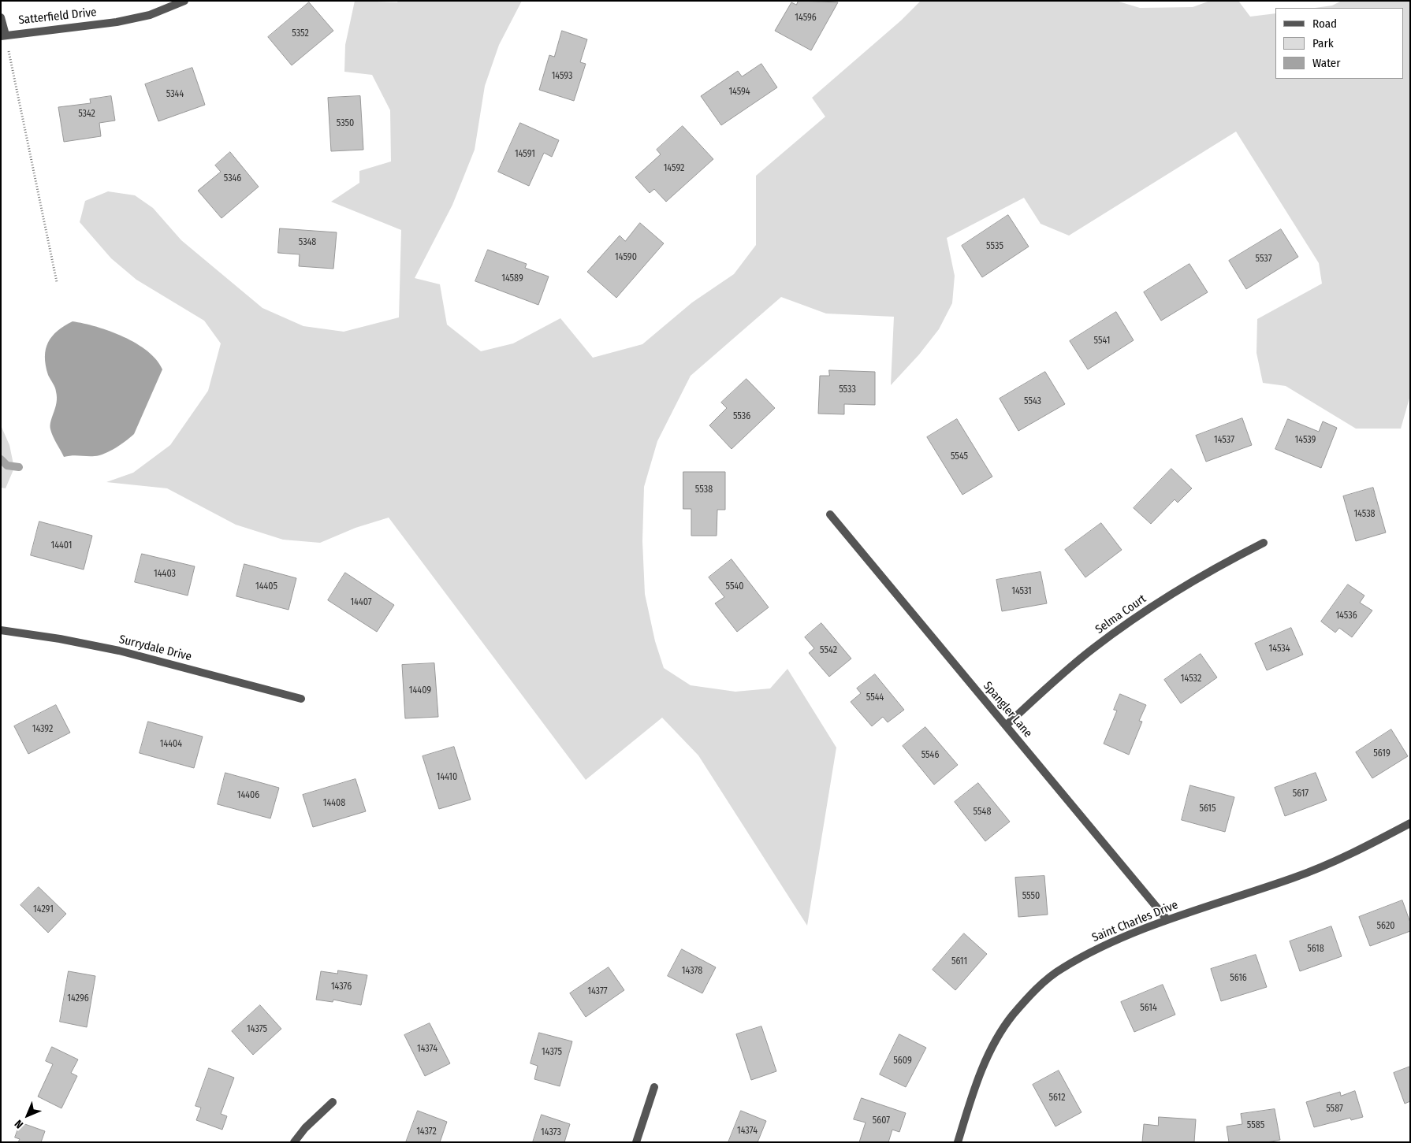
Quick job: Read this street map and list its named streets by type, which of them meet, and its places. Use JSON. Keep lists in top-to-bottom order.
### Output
{
  "streets": {
    "street": [
      "Satterfield Drive",
      "Selma Court",
      "Surrydale Drive",
      "Spangler Lane",
      "Saint Charles Drive"
    ]
  },
  "crossings": [
    ["Selma Court", "Spangler Lane"],
    ["Spangler Lane", "Saint Charles Drive"]
  ],
  "house_numbers": [
    "14596",
    "5352",
    "14593",
    "14594",
    "5344",
    "5342",
    "5350",
    "14591",
    "14592",
    "5346",
    "5348",
    "5535",
    "14590",
    "5537",
    "14589",
    "5541",
    "5533",
    "5543",
    "5536",
    "14537",
    "14539",
    "5545",
    "5538",
    "14538",
    "14401",
    "14403",
    "14405",
    "5540",
    "14531",
    "14407",
    "14536",
    "14534",
    "5542",
    "14532",
    "14409",
    "5544",
    "14392",
    "14404",
    "5619",
    "5546",
    "14410",
    "5617",
    "14406",
    "14408",
    "5615",
    "5548",
    "5550",
    "14291",
    "5620",
    "5618",
    "5611",
    "14378",
    "5616",
    "14376",
    "14377",
    "14296",
    "5614",
    "14375",
    "14374",
    "14375",
    "5609",
    "5612",
    "5587",
    "5607",
    "5585",
    "14374",
    "14372",
    "14373"
  ],
  "legend": ["Road", "Park", "Water"],
  "north": "bottom left"
}
